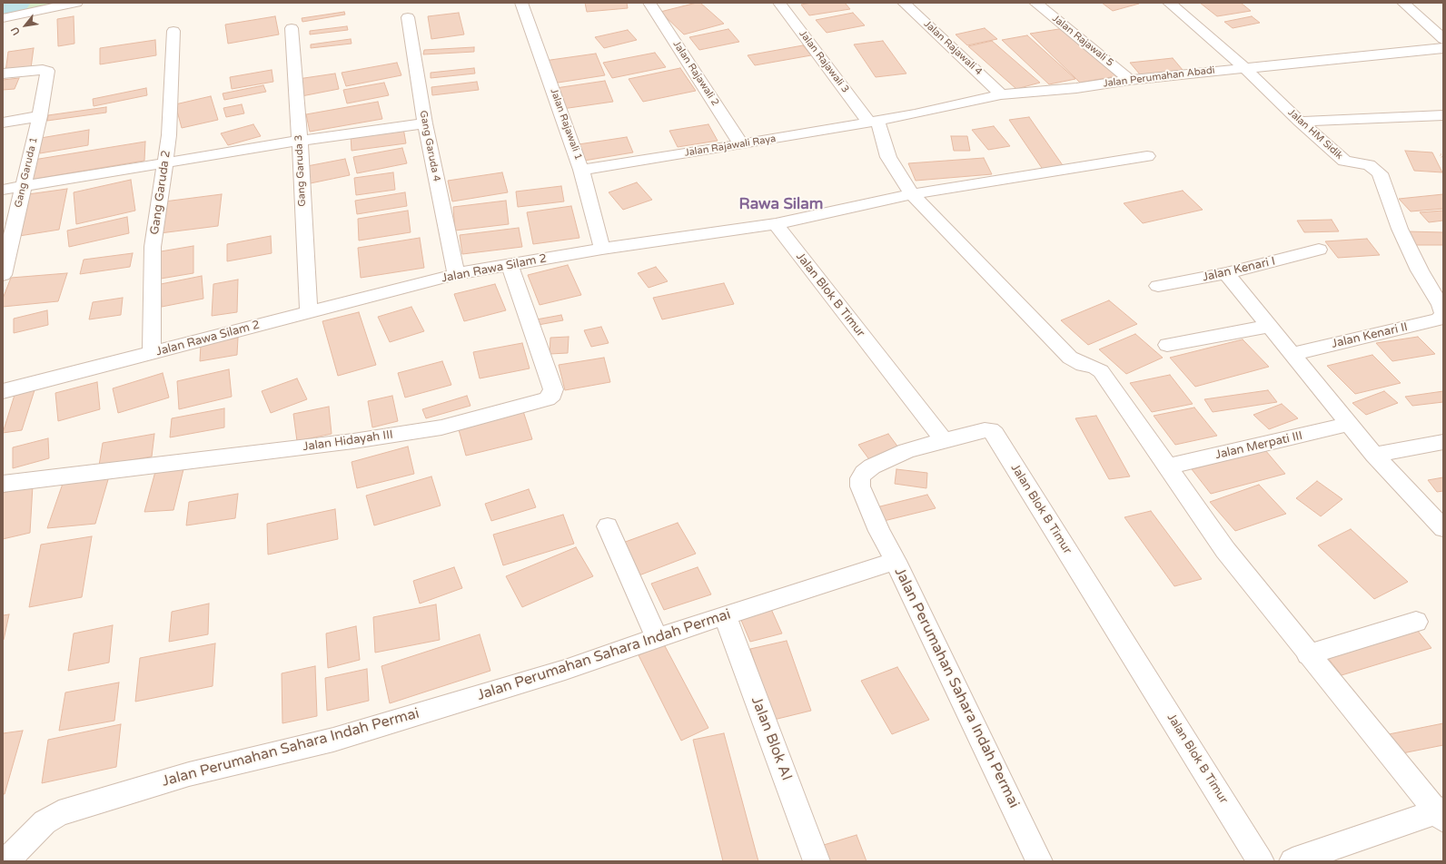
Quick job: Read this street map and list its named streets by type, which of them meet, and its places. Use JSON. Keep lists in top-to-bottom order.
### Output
{
  "streets": {
    "street": [
      "Jalan Rajawali 5",
      "Jalan Rajawali 4",
      "Jalan Rajawali 3",
      "Jalan Rajawali 2",
      "Jalan Perumahan Abadi",
      "Jalan Rajawali 1",
      "Jalan HM Sidik",
      "Gang Garuda 4",
      "Jalan Rajawali Raya",
      "Gang Garuda 3",
      "Gang Garuda 1",
      "Gang Garuda 2",
      "Jalan Rawa Silam 2",
      "Jalan Kenari I",
      "Jalan Blok B Timur",
      "Jalan Kenari II",
      "Jalan Hidayah III",
      "Jalan Merpati III",
      "Jalan Perumahan Sahara Indah Permai",
      "Jalan Blok AI"
    ]
  },
  "crossings": [
    ["Jalan Rajawali 5", "Jalan Perumahan Abadi"],
    ["Jalan Rajawali 4", "Jalan Perumahan Abadi"],
    ["Jalan Rajawali 3", "Jalan Perumahan Abadi"],
    ["Jalan Rajawali 3", "Jalan Rajawali Raya"],
    ["Jalan Rajawali 2", "Jalan Rajawali Raya"],
    ["Jalan Perumahan Abadi", "Jalan HM Sidik"],
    ["Jalan Perumahan Abadi", "Jalan Rajawali Raya"],
    ["Jalan Rajawali 1", "Jalan Rajawali Raya"],
    ["Jalan Rajawali 1", "Jalan Rawa Silam 2"],
    ["Jalan HM Sidik", "Jalan Kenari II"],
    ["Gang Garuda 4", "Jalan Rawa Silam 2"],
    ["Gang Garuda 3", "Jalan Rawa Silam 2"],
    ["Gang Garuda 2", "Jalan Rawa Silam 2"],
    ["Jalan Rawa Silam 2", "Jalan Blok B Timur"],
    ["Jalan Rawa Silam 2", "Jalan Hidayah III"],
    ["Jalan Perumahan Sahara Indah Permai", "Jalan Blok AI"]
  ],
  "districts": ["Rawa Silam"],
  "north": "bottom left"
}
